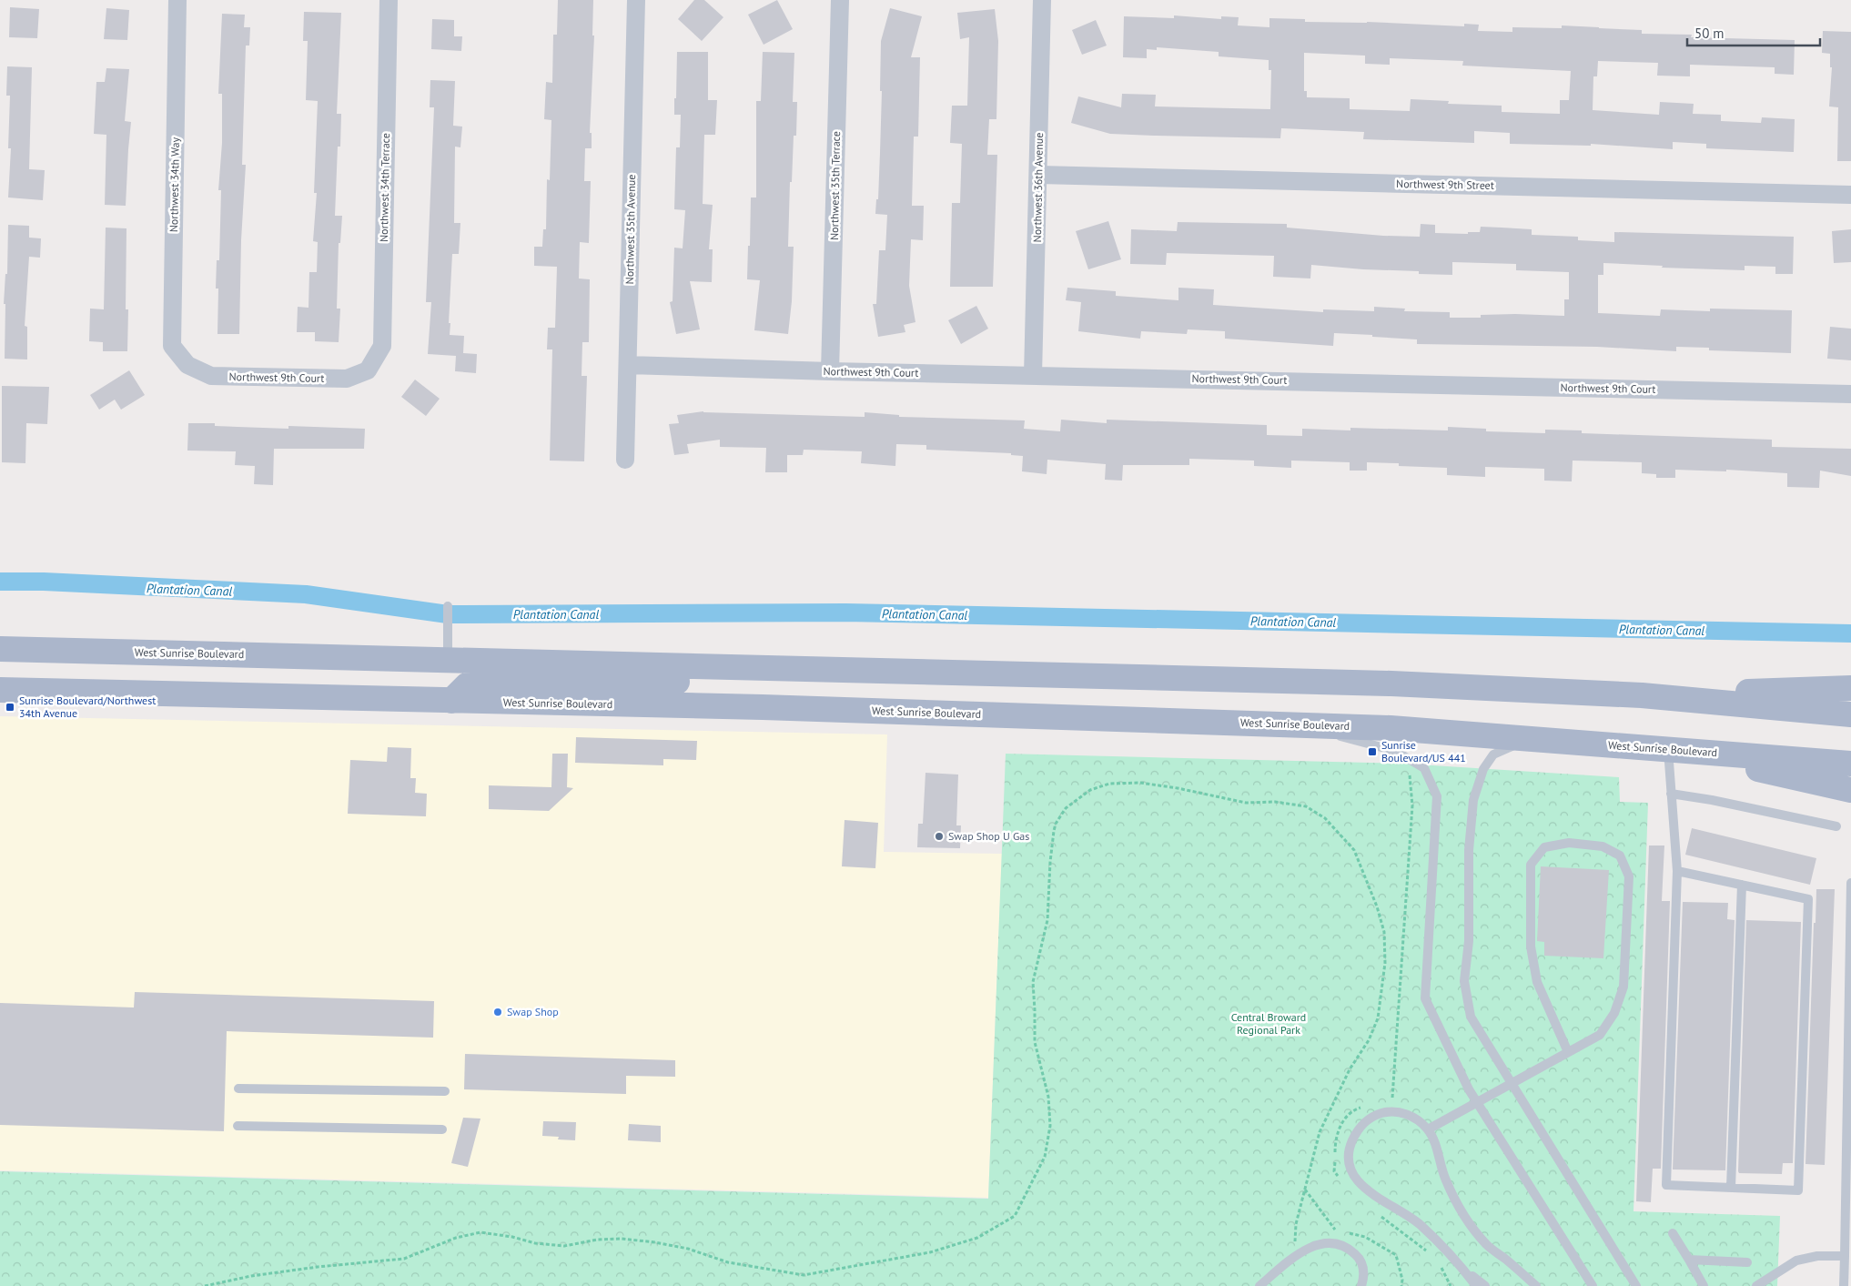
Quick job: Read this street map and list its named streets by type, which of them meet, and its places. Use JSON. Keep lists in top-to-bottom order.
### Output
{
  "streets": {
    "main road": ["West Sunrise Boulevard"],
    "street": [
      "Northwest 34th Way",
      "Northwest 9th Street",
      "Northwest 35th Terrace",
      "Northwest 34th Terrace",
      "Northwest 36th Avenue",
      "Northwest 35th Avenue",
      "Northwest 9th Court"
    ]
  },
  "crossings": [
    ["Northwest 34th Way", "Northwest 9th Court"],
    ["Northwest 9th Street", "Northwest 36th Avenue"],
    ["Northwest 35th Terrace", "Northwest 9th Court"],
    ["Northwest 34th Terrace", "Northwest 9th Court"],
    ["Northwest 36th Avenue", "Northwest 9th Court"],
    ["Northwest 35th Avenue", "Northwest 9th Court"]
  ],
  "water": ["Plantation Canal"],
  "parks": ["Central Broward Regional Park"],
  "places": {
    "transit": ["Sunrise Boulevard/Northwest 34th Avenue", "Sunrise Boulevard/US 441"],
    "other": ["Swap Shop U Gas", "Swap Shop"]
  },
  "scale_bar": "50 m"
}
